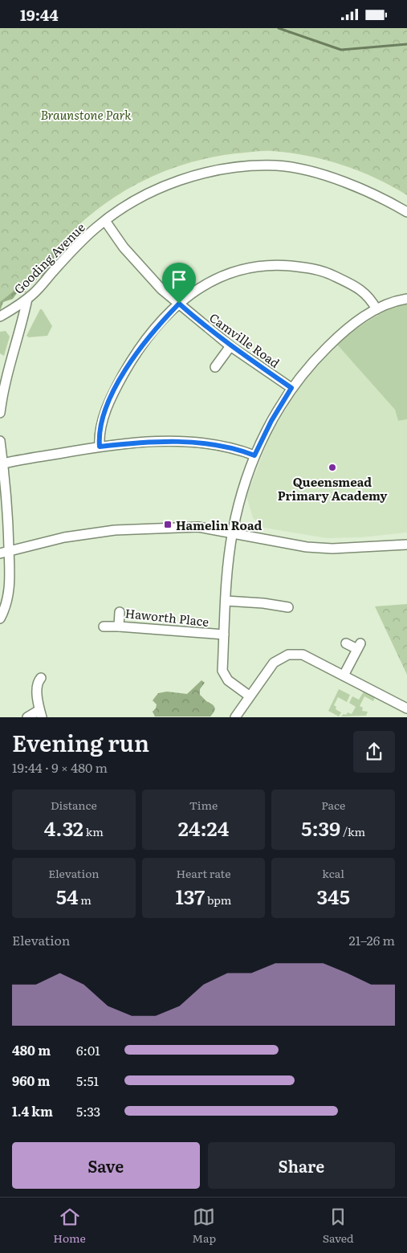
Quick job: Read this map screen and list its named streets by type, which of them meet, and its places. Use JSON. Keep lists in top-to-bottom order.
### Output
{
  "streets": {
    "street": ["Gooding Avenue", "Camville Road", "Haworth Place"]
  },
  "crossings": [
    ["Gooding Avenue", "Camville Road"]
  ],
  "parks": ["Braunstone Park"],
  "places": {
    "other": ["Queensmead Primary Academy"],
    "transit": ["Hamelin Road"]
  },
  "page": {
    "status": "19:44",
    "heading": ["Evening run", "19:44 · 9 × 480 m"],
    "stats": [
      ["Distance", "4.32 km"],
      ["Time", "24:24"],
      ["Pace", "5:39 /km"],
      ["Elevation", "54 m"],
      ["Heart rate", "137 bpm"],
      ["kcal", "345"]
    ],
    "chart": ["Elevation", "21–26 m"],
    "list": [
      {
        "name": "480 m",
        "note": "6:01"
      },
      {
        "name": "960 m",
        "note": "5:51"
      },
      {
        "name": "1.4 km",
        "note": "5:33"
      }
    ],
    "buttons": ["Save", "Share"],
    "tabs": ["Home", "Map", "Saved"]
  }
}
